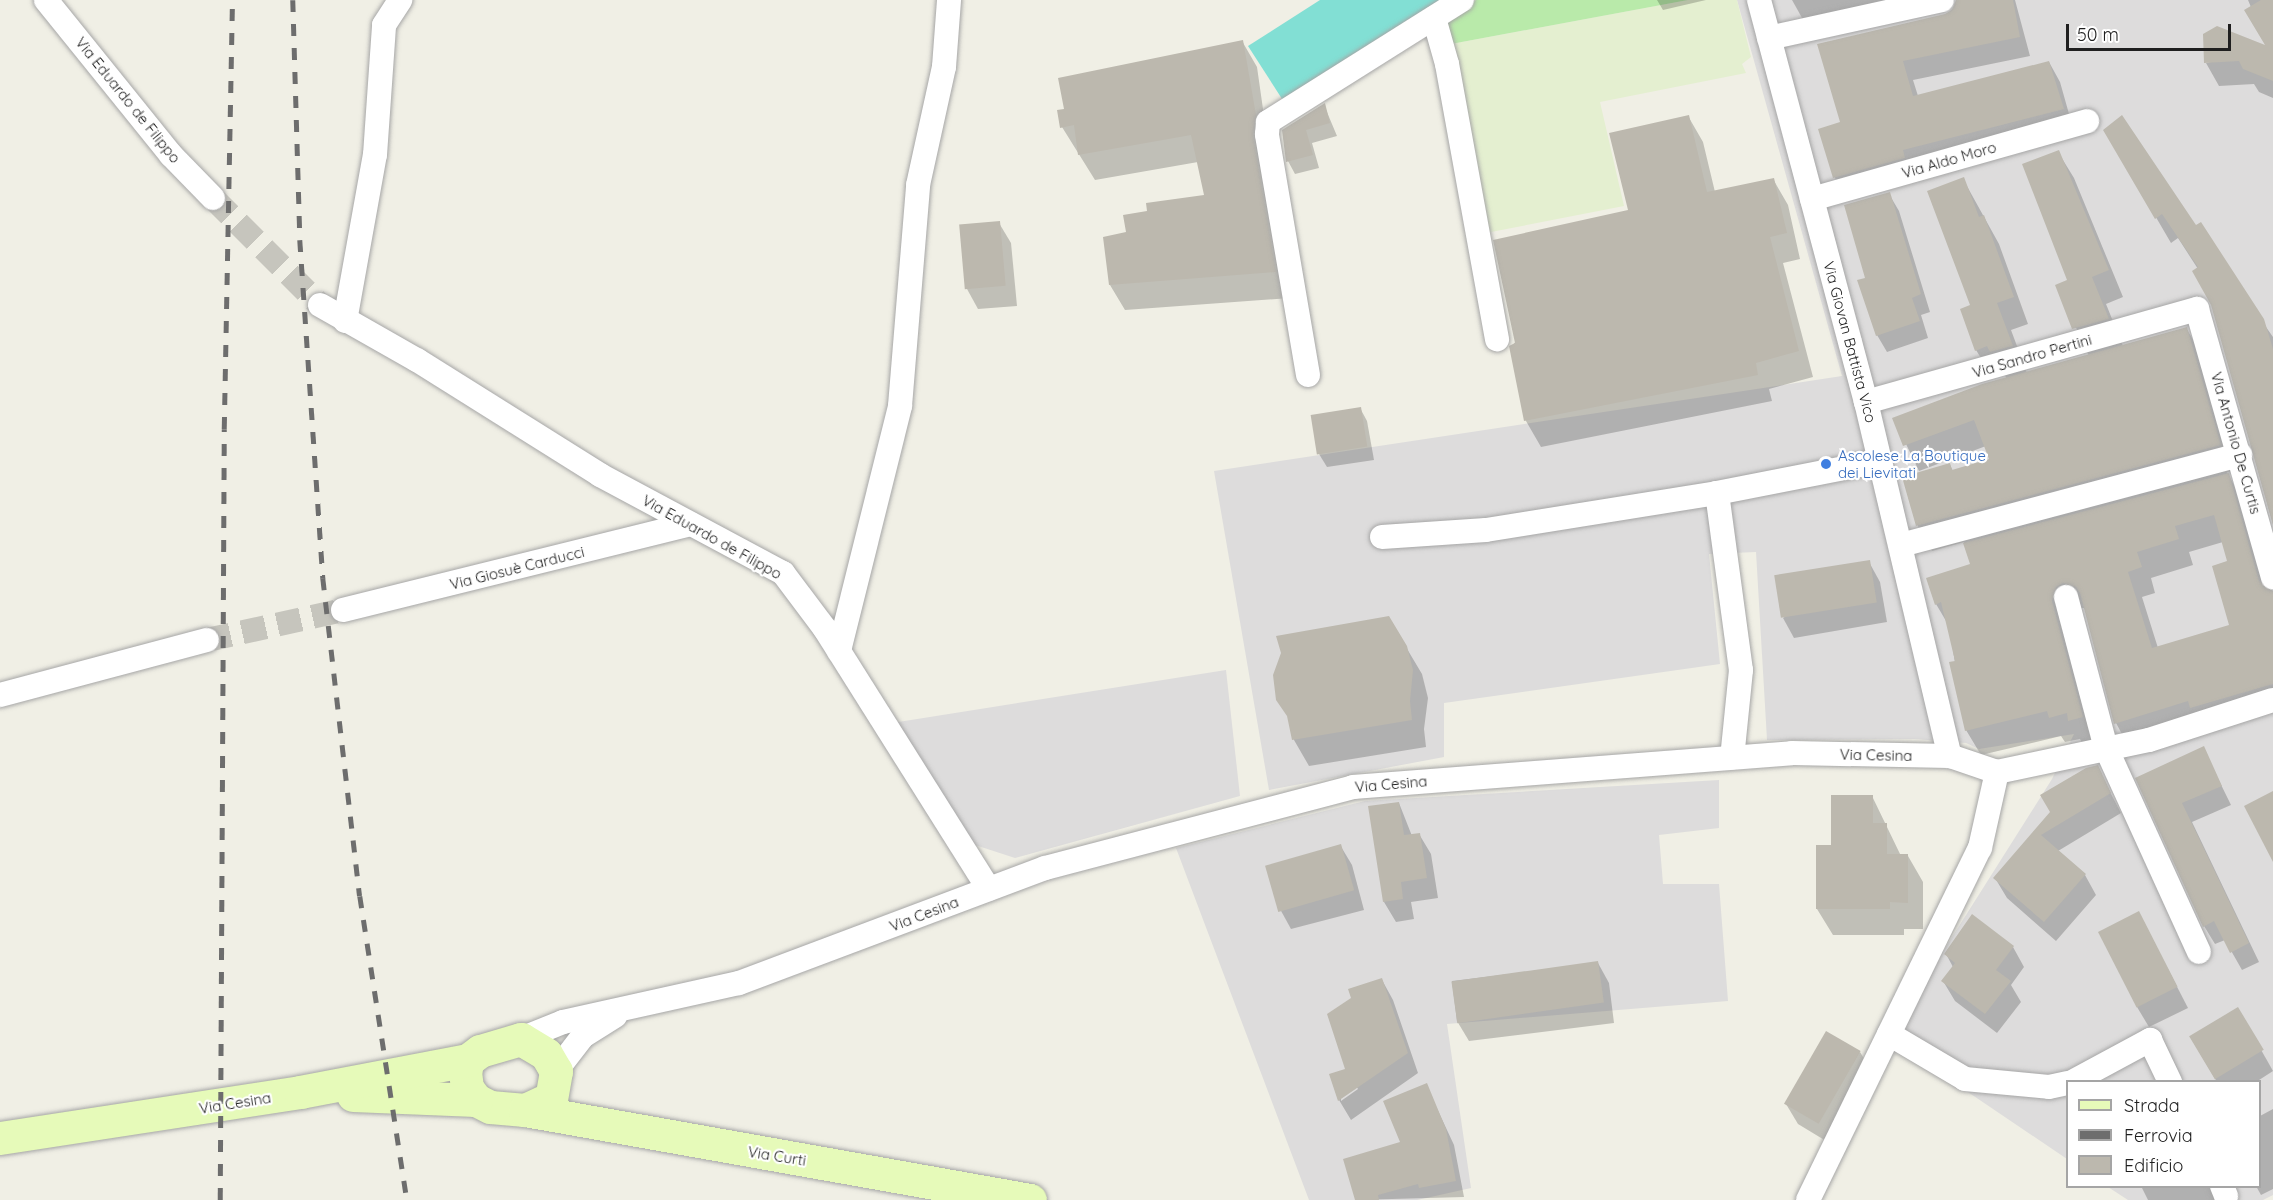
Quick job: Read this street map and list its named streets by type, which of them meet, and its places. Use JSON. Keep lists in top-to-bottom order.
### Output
{
  "streets": {
    "main road": ["Via Cesina", "Via Curti"],
    "street": [
      "Via Eduardo de Filippo",
      "Via Aldo Moro",
      "Via Giovan Battista Vico",
      "Via Sandro Pertini",
      "Via Antonio De Curtis",
      "Via Giosuè Carducci"
    ]
  },
  "crossings": [
    ["Via Eduardo de Filippo", "Via Giosuè Carducci"],
    ["Via Eduardo de Filippo", "Via Cesina"],
    ["Via Aldo Moro", "Via Giovan Battista Vico"],
    ["Via Giovan Battista Vico", "Via Sandro Pertini"],
    ["Via Giovan Battista Vico", "Via Cesina"],
    ["Via Sandro Pertini", "Via Antonio De Curtis"],
    ["Via Cesina", "Via Curti"]
  ],
  "places": ["Ascolese La Boutique dei Lievitati"],
  "legend": ["Strada", "Ferrovia", "Edificio"],
  "scale_bar": "50 m"
}
